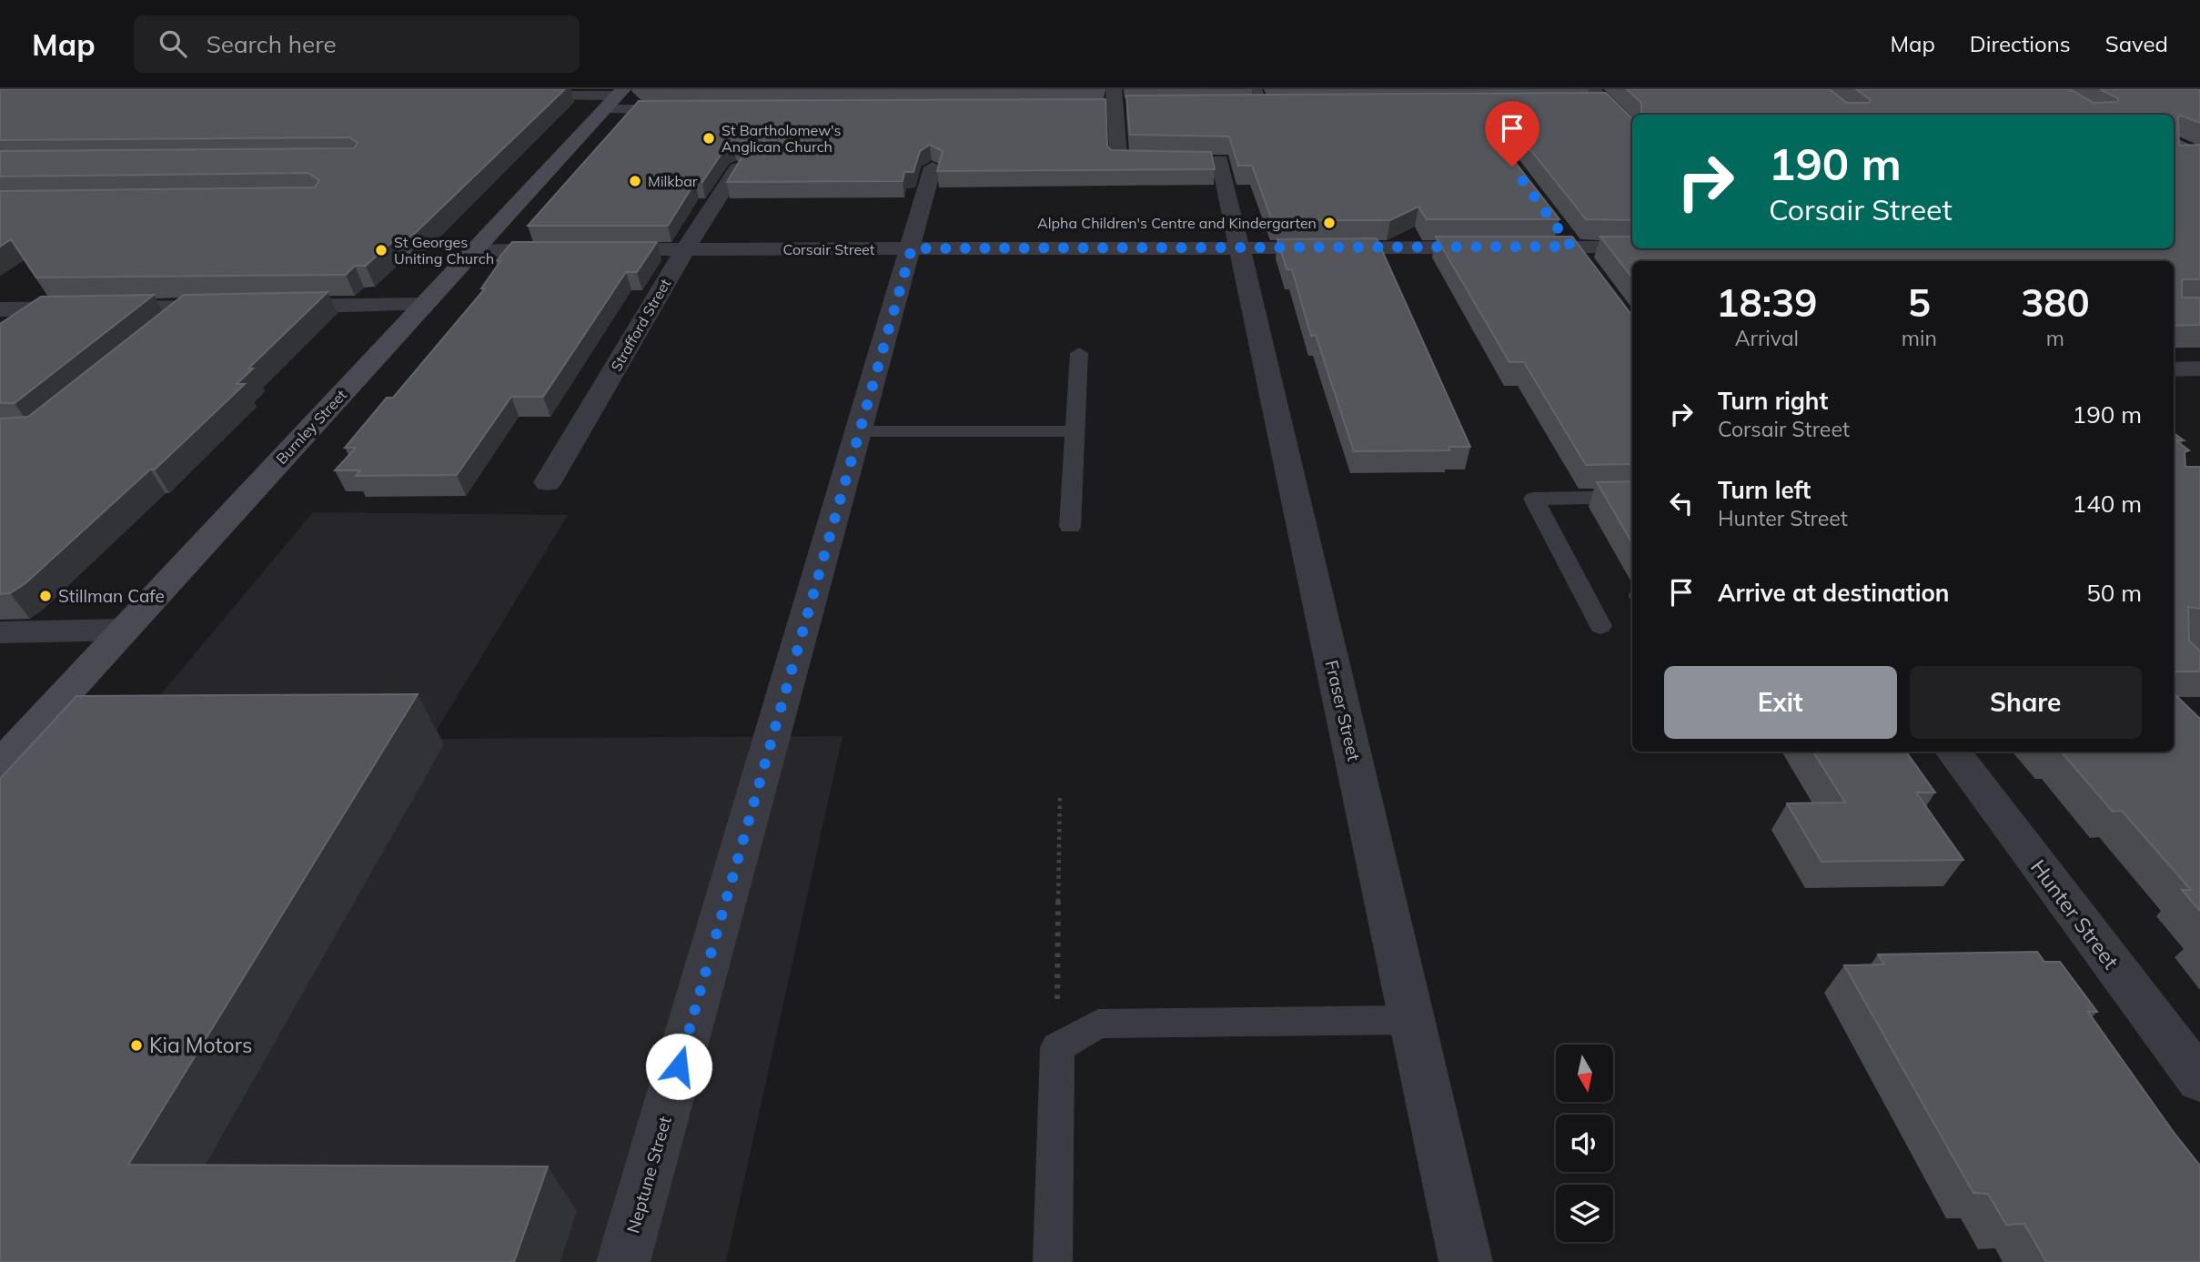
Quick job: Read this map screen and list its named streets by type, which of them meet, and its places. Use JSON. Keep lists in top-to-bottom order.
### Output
{
  "streets": {
    "main road": ["Burnley Street"],
    "street": [
      "Corsair Street",
      "Strafford Street",
      "Fraser Street",
      "Hunter Street",
      "Neptune Street"
    ]
  },
  "crossings": [
    ["Corsair Street", "Strafford Street"],
    ["Corsair Street", "Burnley Street"],
    ["Corsair Street", "Fraser Street"],
    ["Corsair Street", "Neptune Street"]
  ],
  "places": [
    "St Bartholomew's Anglican Church",
    "Milkbar",
    "Alpha Children's Centre and Kindergarten",
    "St Georges Uniting Church",
    "Stillman Cafe",
    "Kia Motors"
  ],
  "north": "bottom",
  "page": {
    "header": "Map",
    "search": "Search here",
    "nav": ["Map", "Directions", "Saved"],
    "turn": ["190 m", "Corsair Street"],
    "eta": [
      "18:39",
      "Arrival",
      "5",
      "min",
      "380",
      "m"
    ],
    "list": [
      {
        "name": "Turn right",
        "note": "Corsair Street",
        "value": "190 m"
      },
      {
        "name": "Turn left",
        "note": "Hunter Street",
        "value": "140 m"
      },
      {
        "name": "Arrive at destination",
        "value": "50 m"
      }
    ],
    "buttons": ["Exit", "Share"]
  }
}
